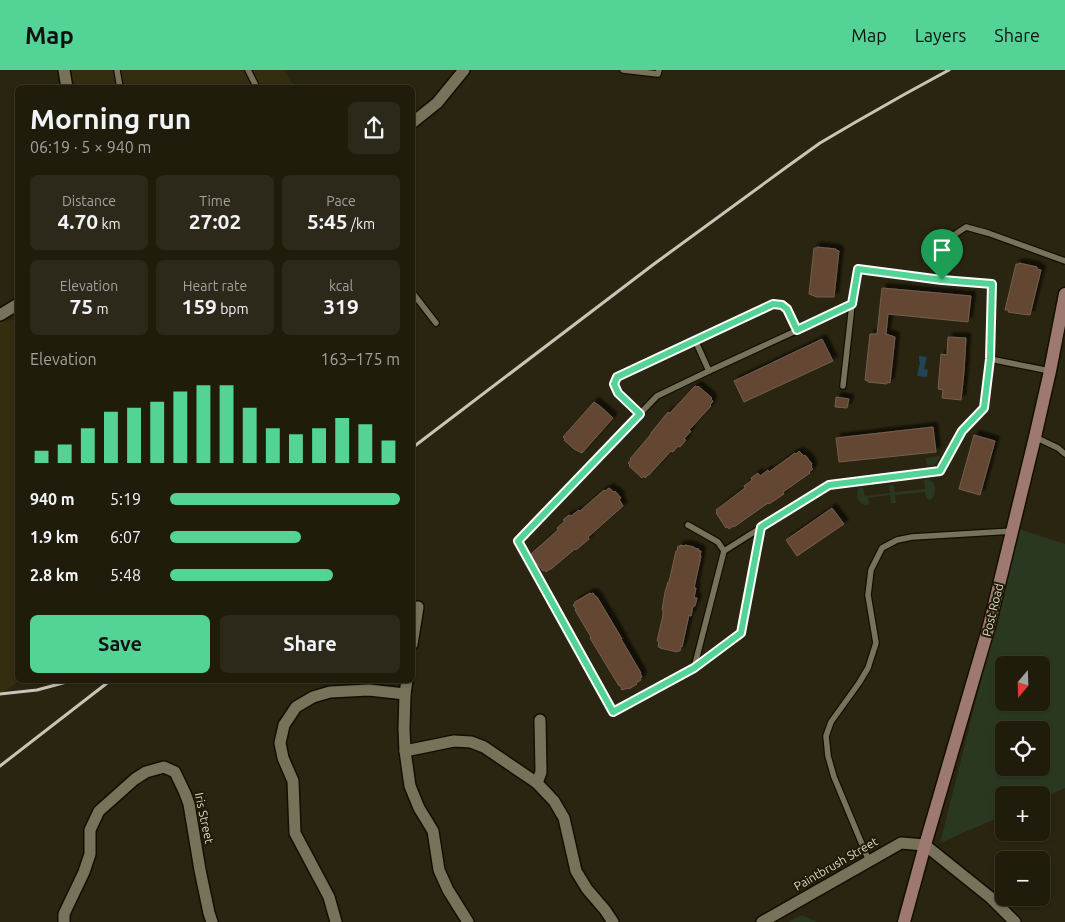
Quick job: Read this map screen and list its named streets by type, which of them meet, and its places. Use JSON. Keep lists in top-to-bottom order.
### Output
{
  "streets": {
    "street": ["Post Road", "Iris Street", "Paintbrush Street"]
  },
  "crossings": [
    ["Post Road", "Paintbrush Street"]
  ],
  "north": "bottom",
  "page": {
    "header": "Map",
    "nav": ["Map", "Layers", "Share"],
    "heading": ["Morning run", "06:19 · 5 × 940 m"],
    "stats": [
      ["Distance", "4.70 km"],
      ["Time", "27:02"],
      ["Pace", "5:45 /km"],
      ["Elevation", "75 m"],
      ["Heart rate", "159 bpm"],
      ["kcal", "319"]
    ],
    "chart": ["Elevation", "163–175 m"],
    "list": [
      {
        "name": "940 m",
        "note": "5:19"
      },
      {
        "name": "1.9 km",
        "note": "6:07"
      },
      {
        "name": "2.8 km",
        "note": "5:48"
      }
    ],
    "buttons": ["Save", "Share"],
    "map_buttons": ["+", "−"]
  }
}
